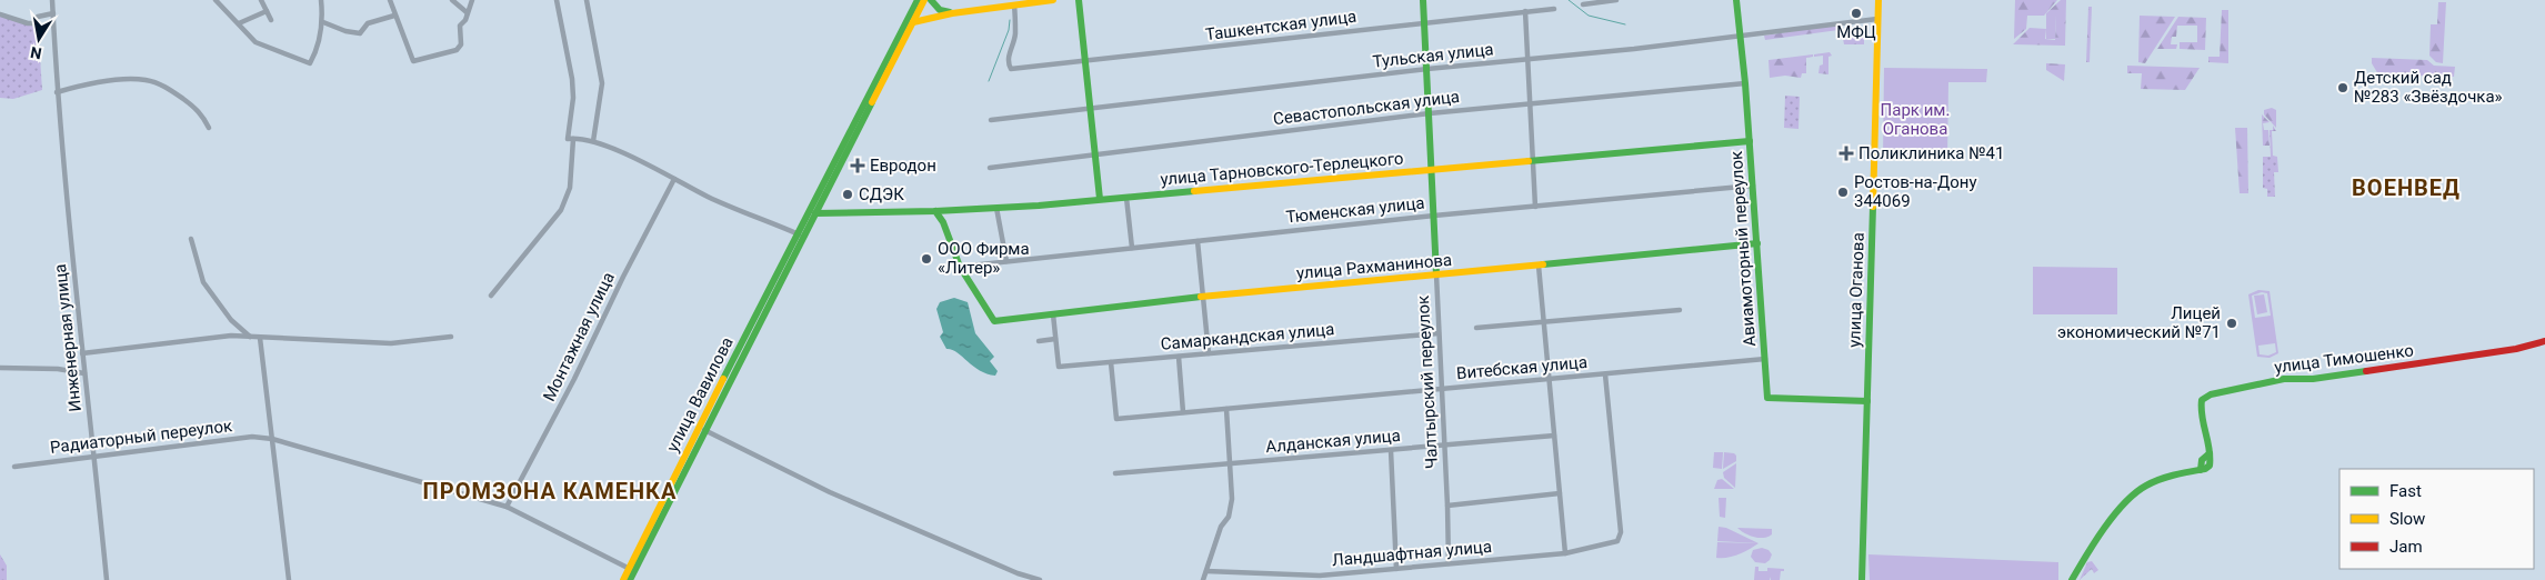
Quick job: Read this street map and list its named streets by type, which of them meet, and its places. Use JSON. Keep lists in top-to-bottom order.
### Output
{
  "streets": {
    "street": [
      "Ташкентская улица",
      "Тульская улица",
      "Севастопольская улица",
      "улица Тарновского-Терлецкого",
      "Тюменская улица",
      "Авиамоторный переулок",
      "улица Рахманинова",
      "улица Оганова",
      "Монтажная улица",
      "Самаркандская улица",
      "Инженерная улица",
      "улица Тимошенко",
      "Витебская улица",
      "Чалтырский переулок",
      "улица Вавилова",
      "Радиаторный переулок",
      "Алданская улица",
      "Ландшафтная улица"
    ]
  },
  "crossings": [
    ["Ташкентская улица", "Чалтырский переулок"],
    ["Тульская улица", "Авиамоторный переулок"],
    ["Тульская улица", "улица Оганова"],
    ["Тульская улица", "Чалтырский переулок"],
    ["Севастопольская улица", "Авиамоторный переулок"],
    ["Севастопольская улица", "Чалтырский переулок"],
    ["улица Тарновского-Терлецкого", "Авиамоторный переулок"],
    ["улица Тарновского-Терлецкого", "Чалтырский переулок"],
    ["улица Тарновского-Терлецкого", "улица Вавилова"],
    ["Тюменская улица", "Авиамоторный переулок"],
    ["Тюменская улица", "улица Рахманинова"],
    ["Тюменская улица", "Чалтырский переулок"],
    ["Авиамоторный переулок", "улица Рахманинова"],
    ["Авиамоторный переулок", "улица Оганова"],
    ["Авиамоторный переулок", "Витебская улица"],
    ["улица Рахманинова", "Чалтырский переулок"],
    ["Монтажная улица", "Радиаторный переулок"],
    ["Самаркандская улица", "Витебская улица"],
    ["Самаркандская улица", "Чалтырский переулок"],
    ["Инженерная улица", "Радиаторный переулок"],
    ["Витебская улица", "Чалтырский переулок"],
    ["Витебская улица", "Ландшафтная улица"],
    ["Чалтырский переулок", "Алданская улица"],
    ["Чалтырский переулок", "Ландшафтная улица"],
    ["улица Вавилова", "Радиаторный переулок"]
  ],
  "districts": ["ВОЕНВЕД", "ПРОМЗОНА КАМЕНКА"],
  "parks": ["Парк им. Оганова"],
  "places": {
    "other": [
      "МФЦ",
      "Детский сад №283 «Звёздочка»",
      "Ростов-на-Дону 344069",
      "СДЭК",
      "ООО Фирма «Литер»",
      "Лицей экономический №71"
    ],
    "health": ["Поликлиника №41", "Евродон"]
  },
  "legend": ["Fast", "Slow", "Jam"],
  "north": "bottom"
}
